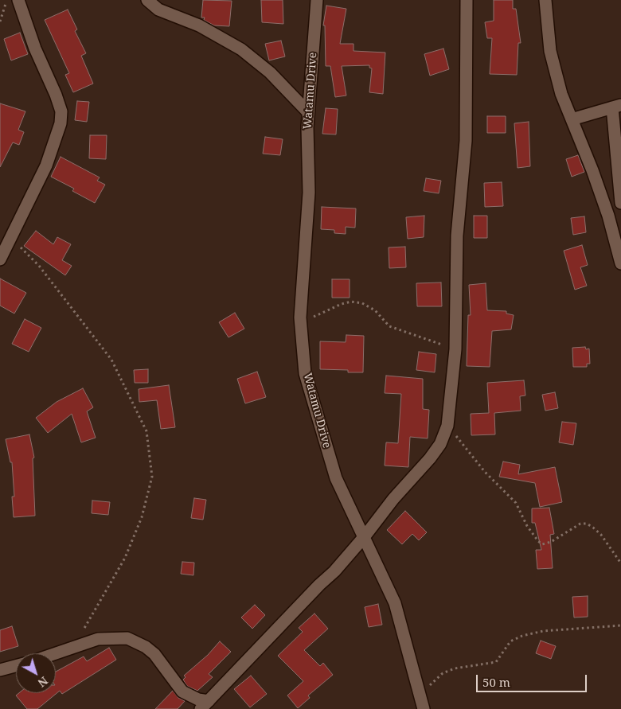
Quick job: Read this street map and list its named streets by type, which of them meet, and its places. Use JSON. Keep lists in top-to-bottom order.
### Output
{
  "streets": {
    "street": ["Watamu Drive"]
  },
  "scale_bar": "50 m",
  "north": "bottom right"
}
